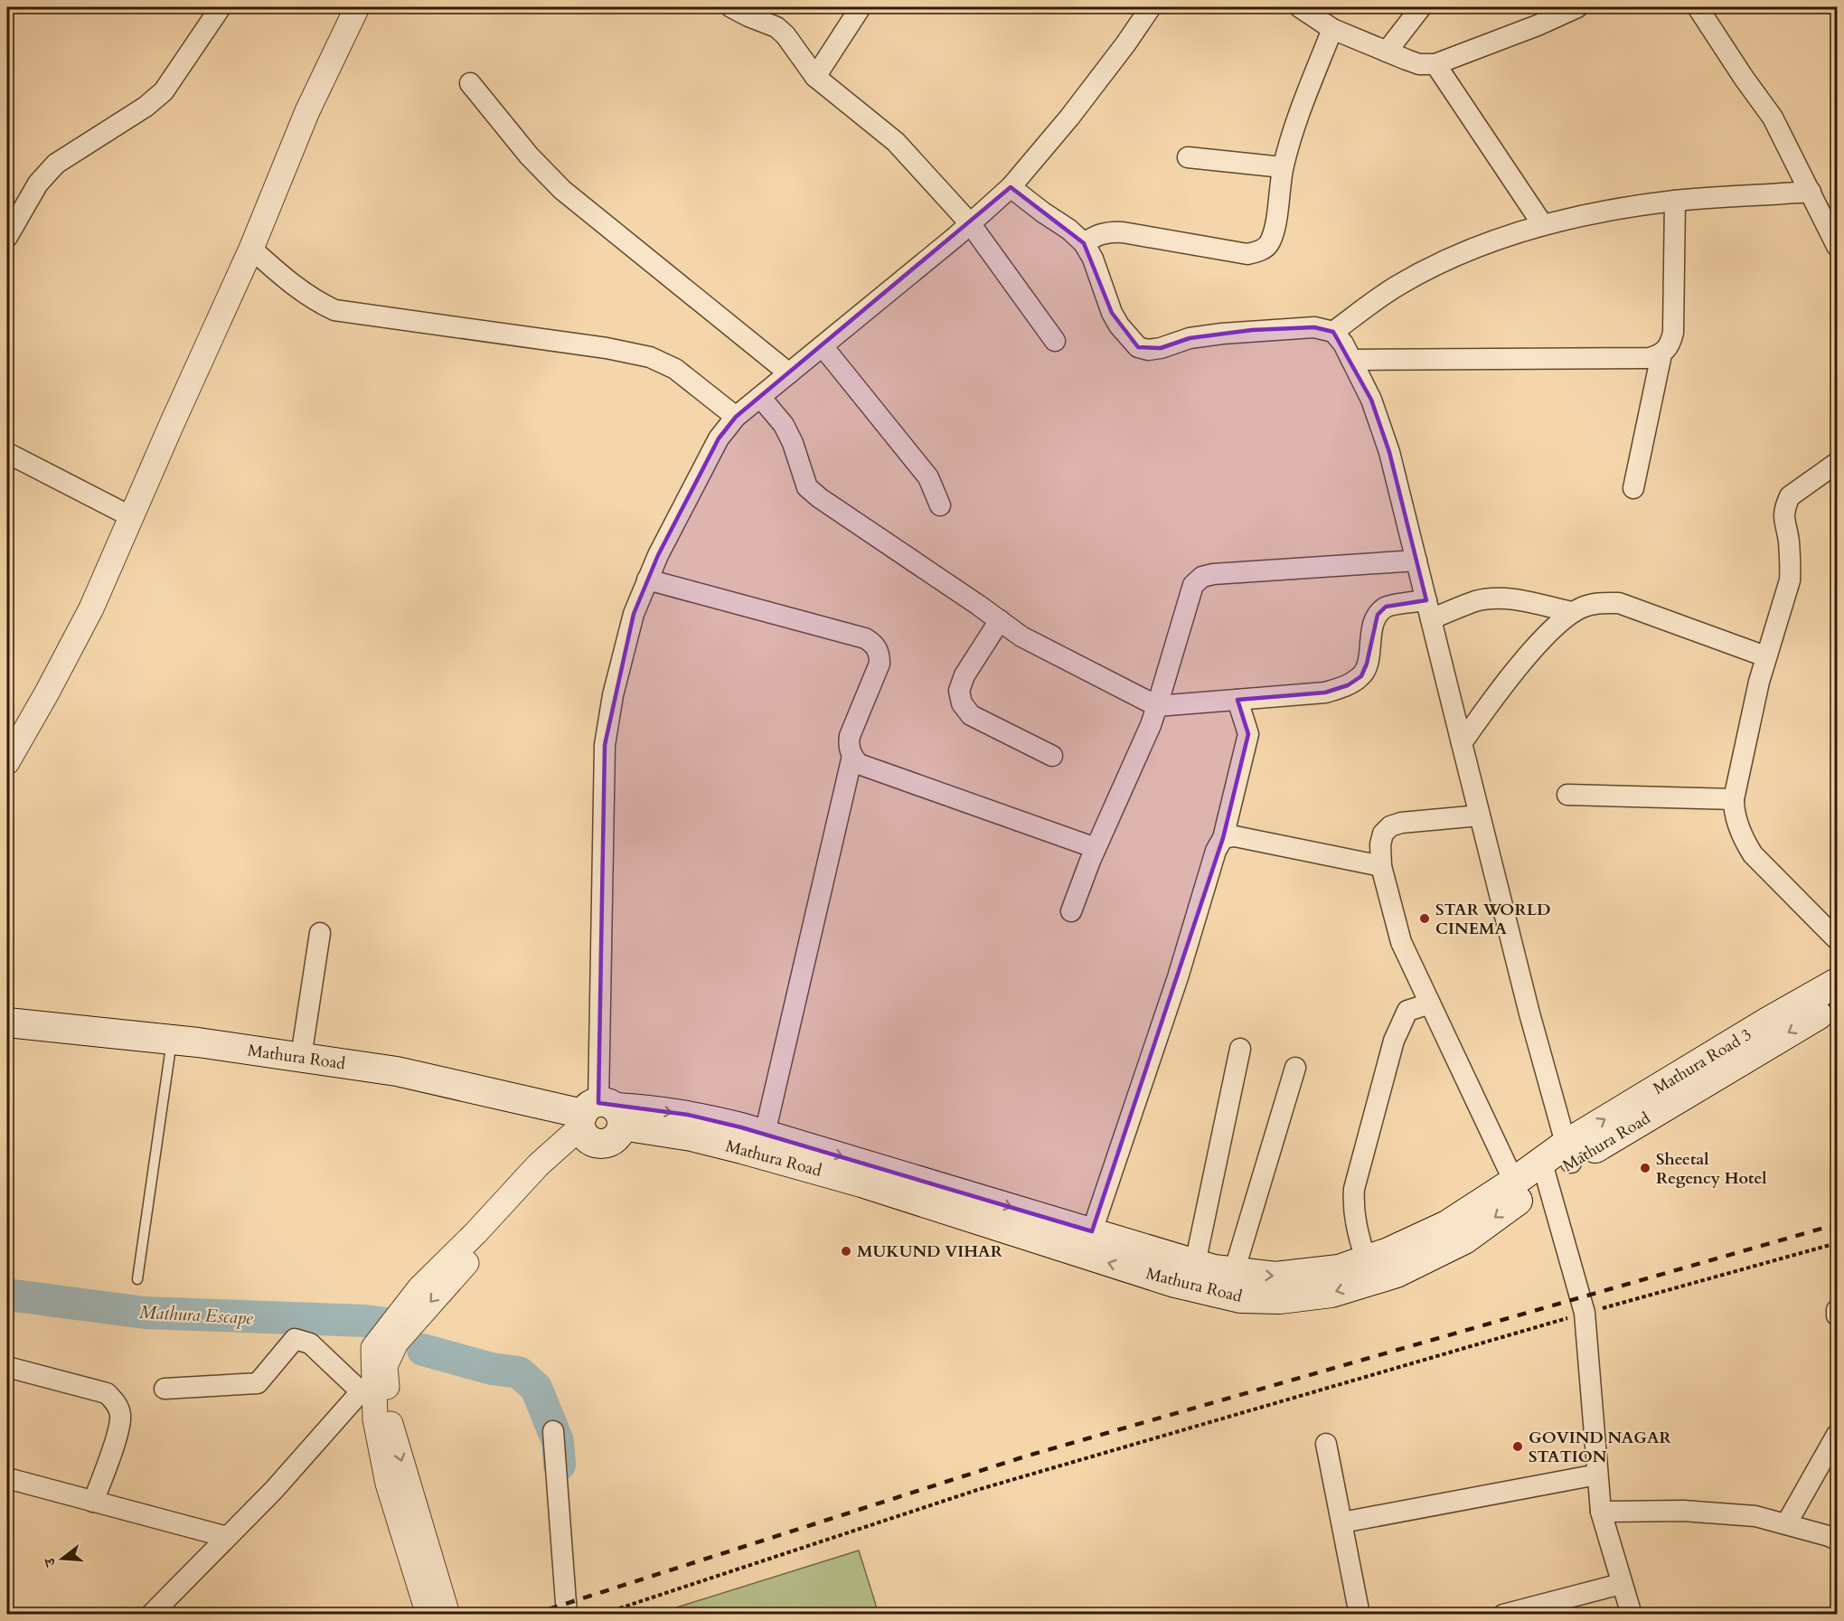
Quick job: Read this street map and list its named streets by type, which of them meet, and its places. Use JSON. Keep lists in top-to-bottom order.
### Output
{
  "streets": {
    "main road": ["Mathura Road", "Mathura Road 3"]
  },
  "crossings": [
    ["Mathura Road", "Mathura Road 3"]
  ],
  "one_way": ["Mathura Road 3"],
  "water": ["Mathura Escape"],
  "places": [
    "STAR WORLD CINEMA",
    "Sheetal Regency Hotel",
    "MUKUND VIHAR",
    "GOVIND NAGAR STATION"
  ],
  "north": "left"
}
